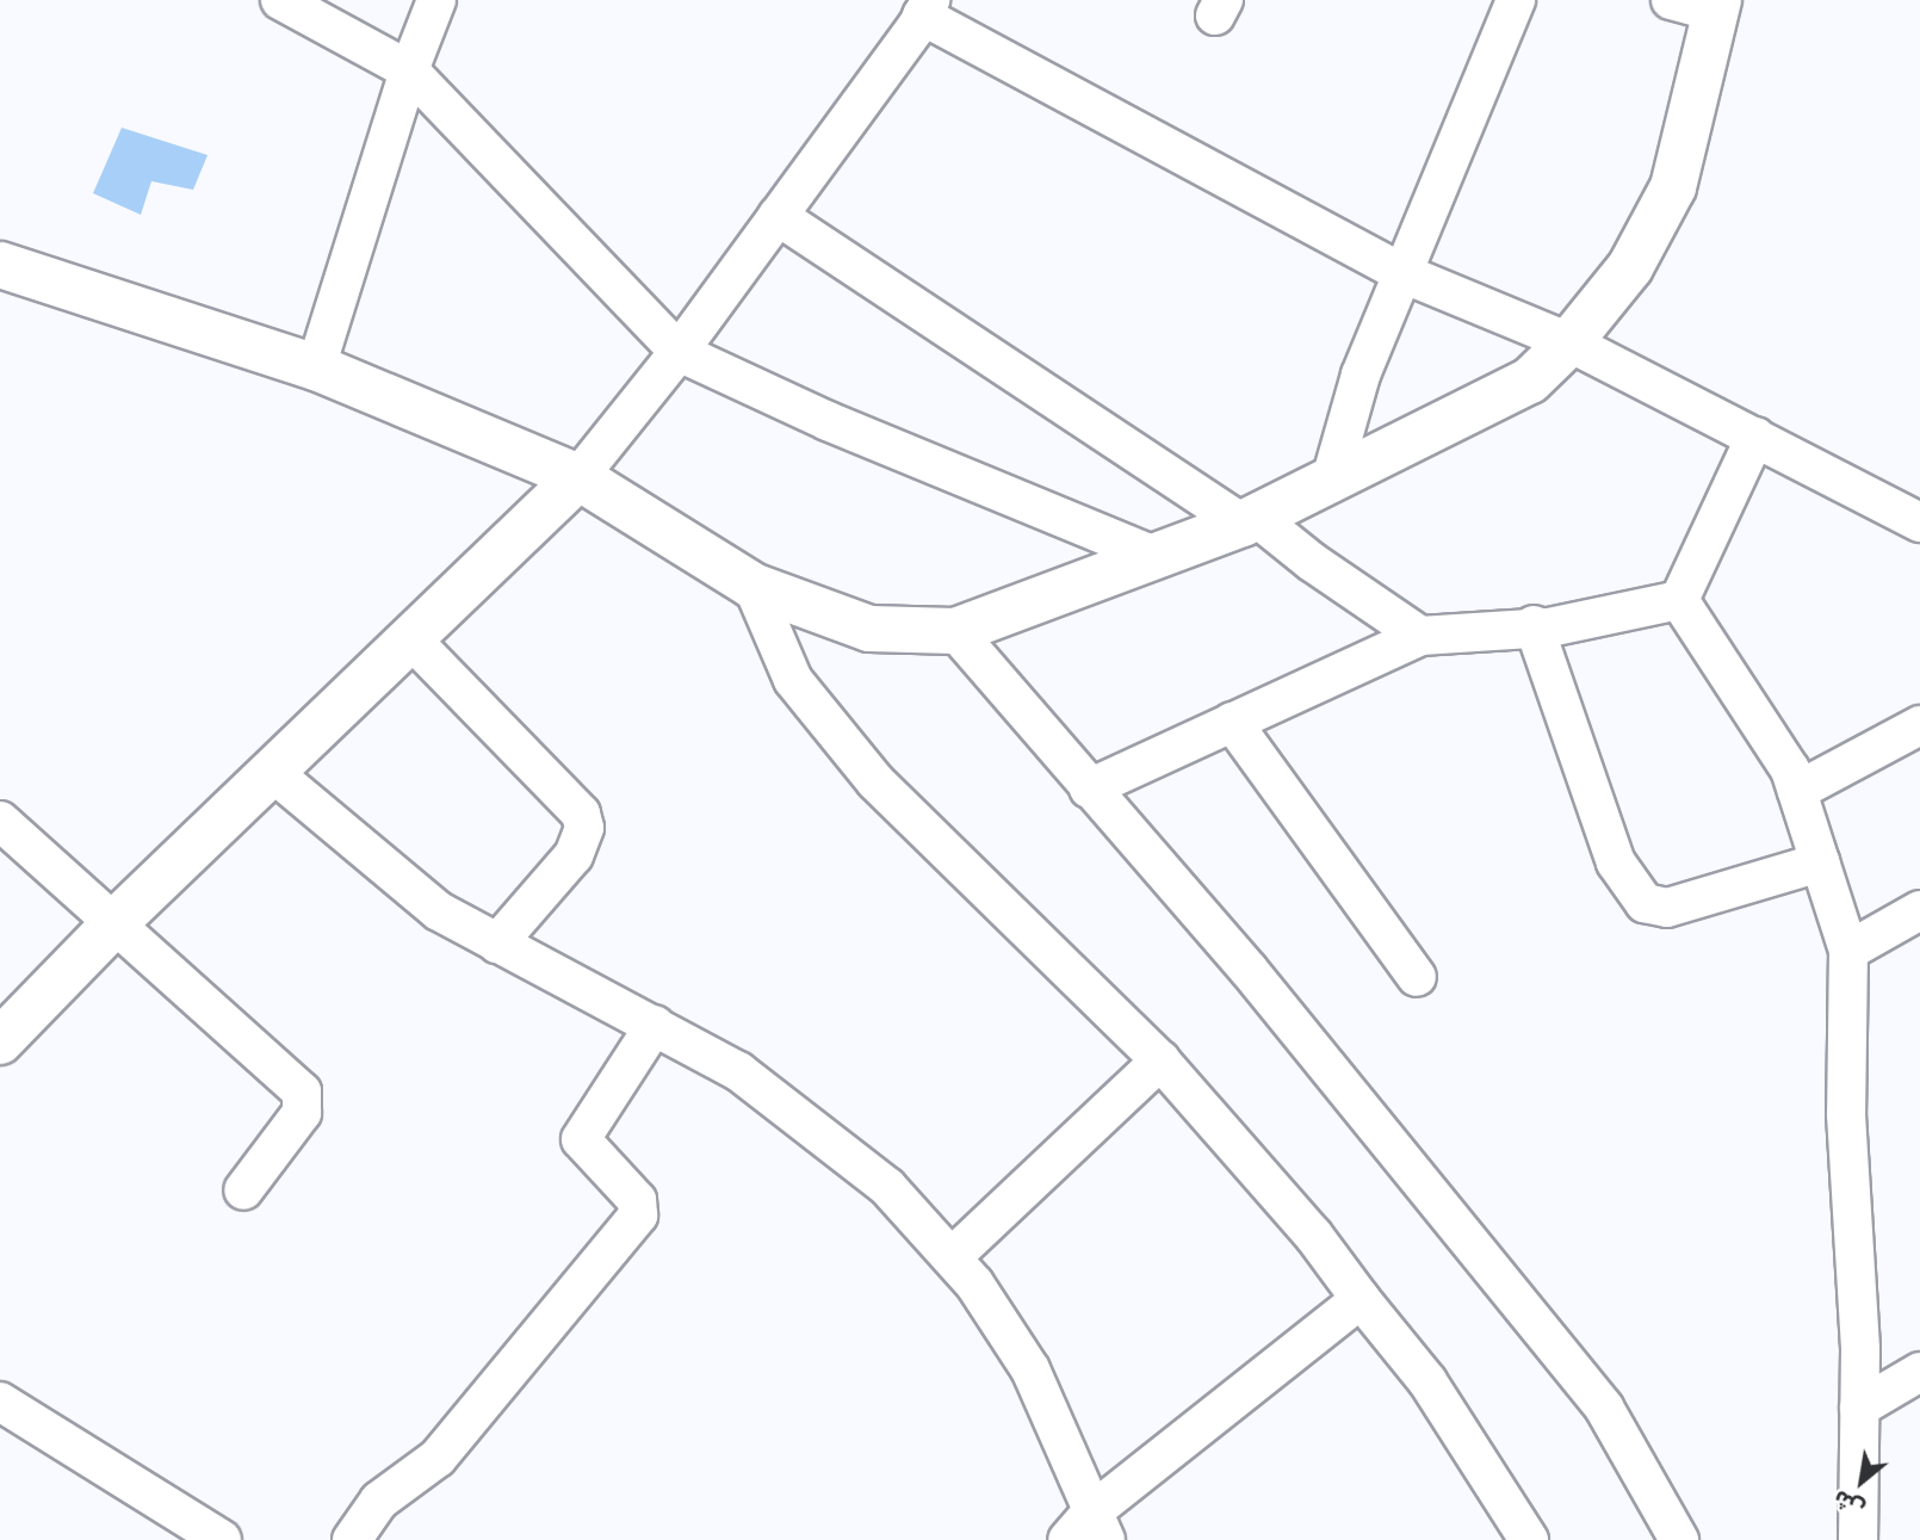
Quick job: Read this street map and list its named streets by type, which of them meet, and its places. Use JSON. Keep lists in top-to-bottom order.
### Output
{
  "north": "bottom left"
}
